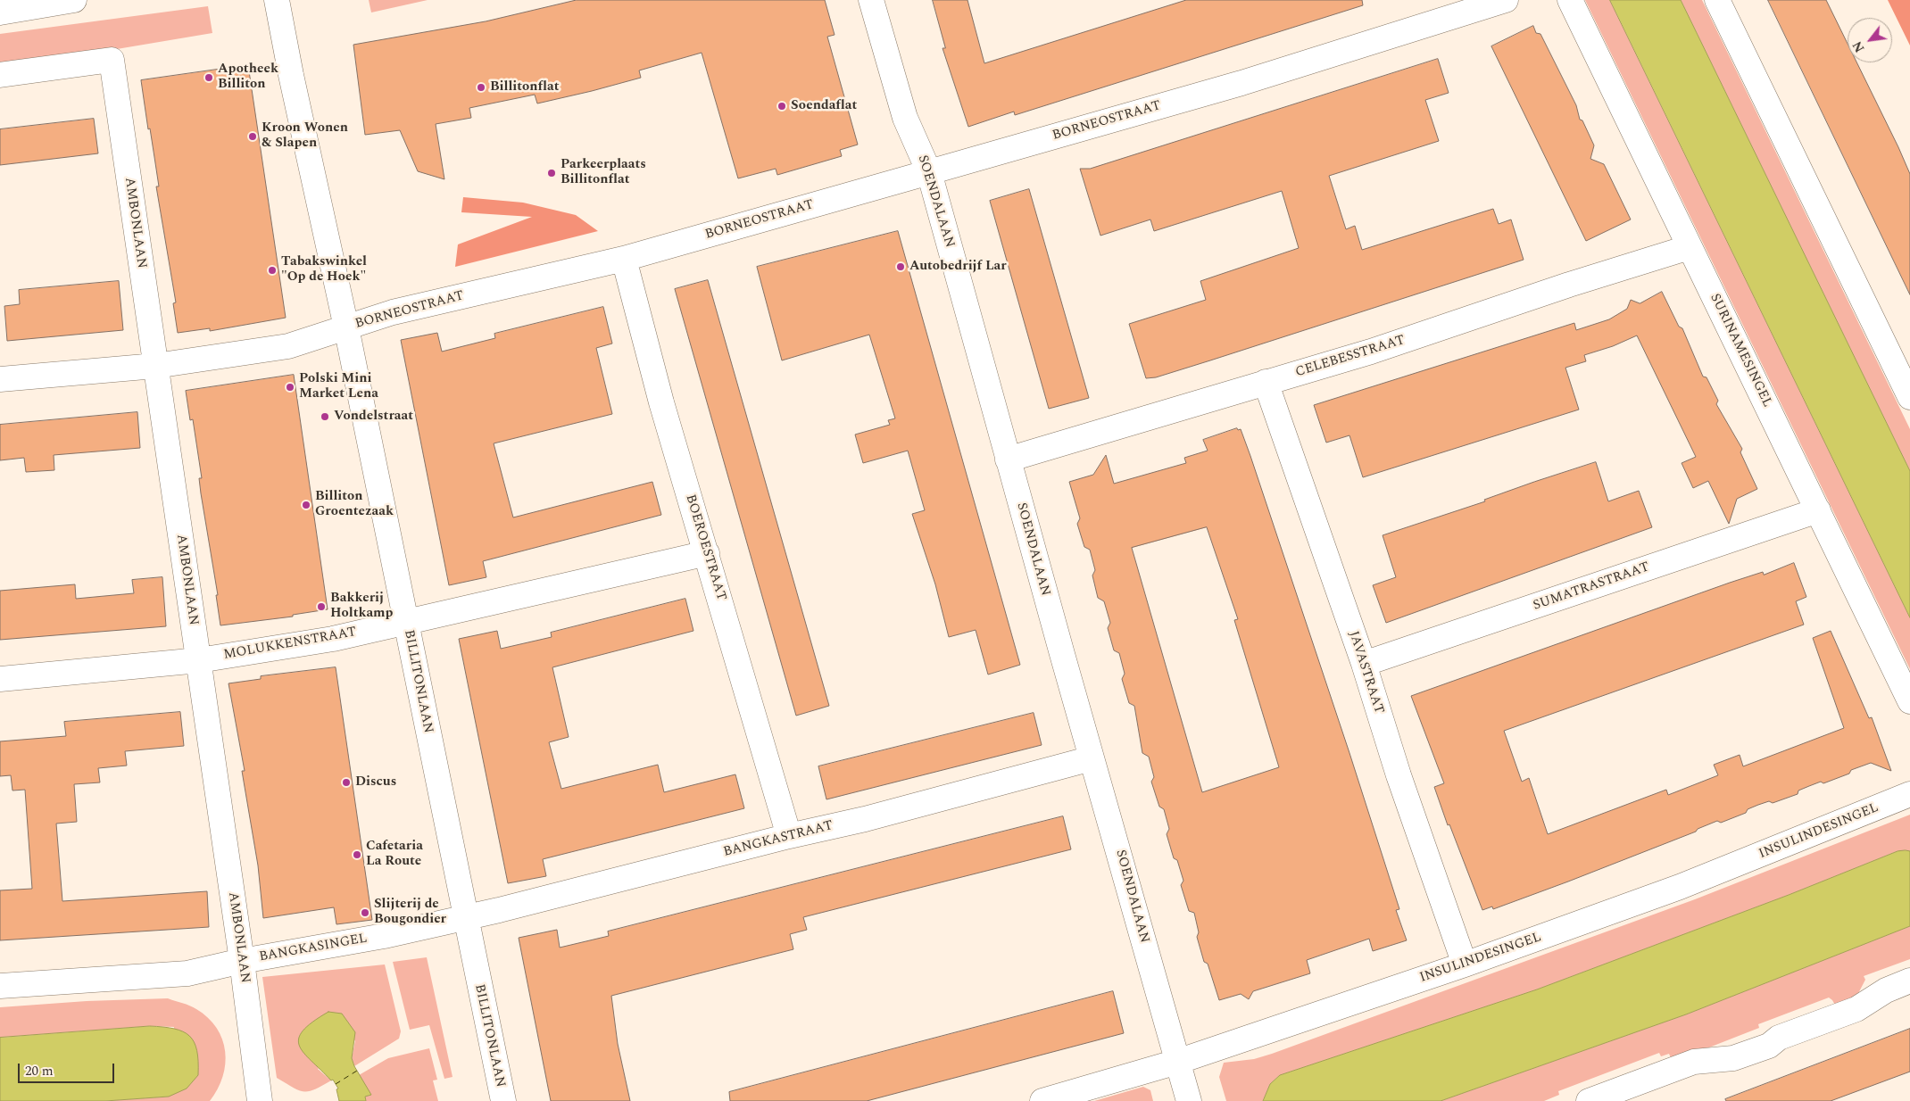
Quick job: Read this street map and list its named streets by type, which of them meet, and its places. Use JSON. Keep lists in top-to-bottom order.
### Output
{
  "streets": {
    "street": [
      "BORNEOSTRAAT",
      "SOENDALAAN",
      "AMBONLAAN",
      "SURINAMESINGEL",
      "CELEBESSTRAAT",
      "BOEROESTRAAT",
      "SUMATRASTRAAT",
      "MOLUKKENSTRAAT",
      "JAVASTRAAT",
      "BILLITONLAAN",
      "INSULINDESINGEL",
      "BANGKASTRAAT",
      "BANGKASINGEL"
    ]
  },
  "crossings": [
    ["BORNEOSTRAAT", "SOENDALAAN"],
    ["BORNEOSTRAAT", "AMBONLAAN"],
    ["BORNEOSTRAAT", "BOEROESTRAAT"],
    ["BORNEOSTRAAT", "BILLITONLAAN"],
    ["SOENDALAAN", "CELEBESSTRAAT"],
    ["SOENDALAAN", "INSULINDESINGEL"],
    ["SOENDALAAN", "BANGKASTRAAT"],
    ["AMBONLAAN", "MOLUKKENSTRAAT"],
    ["AMBONLAAN", "BANGKASINGEL"],
    ["SURINAMESINGEL", "CELEBESSTRAAT"],
    ["SURINAMESINGEL", "SUMATRASTRAAT"],
    ["CELEBESSTRAAT", "JAVASTRAAT"],
    ["BOEROESTRAAT", "MOLUKKENSTRAAT"],
    ["BOEROESTRAAT", "BANGKASTRAAT"],
    ["SUMATRASTRAAT", "JAVASTRAAT"],
    ["MOLUKKENSTRAAT", "BILLITONLAAN"],
    ["JAVASTRAAT", "INSULINDESINGEL"],
    ["BILLITONLAAN", "BANGKASTRAAT"],
    ["BILLITONLAAN", "BANGKASINGEL"],
    ["BANGKASTRAAT", "BANGKASINGEL"]
  ],
  "places": [
    "Apotheek Billiton",
    "Billitonflat",
    "Soendaflat",
    "Kroon Wonen & Slapen",
    "Parkeerplaats Billitonflat",
    "Autobedrijf Lar",
    "Tabakswinkel \"Op de Hoek\"",
    "Polski Mini Market Lena",
    "Vondelstraat",
    "Billiton Groentezaak",
    "Bakkerij Holtkamp",
    "Discus",
    "Cafetaria La Route",
    "Slijterij de Bougondier"
  ],
  "scale_bar": "20 m",
  "north": "bottom left"
}
